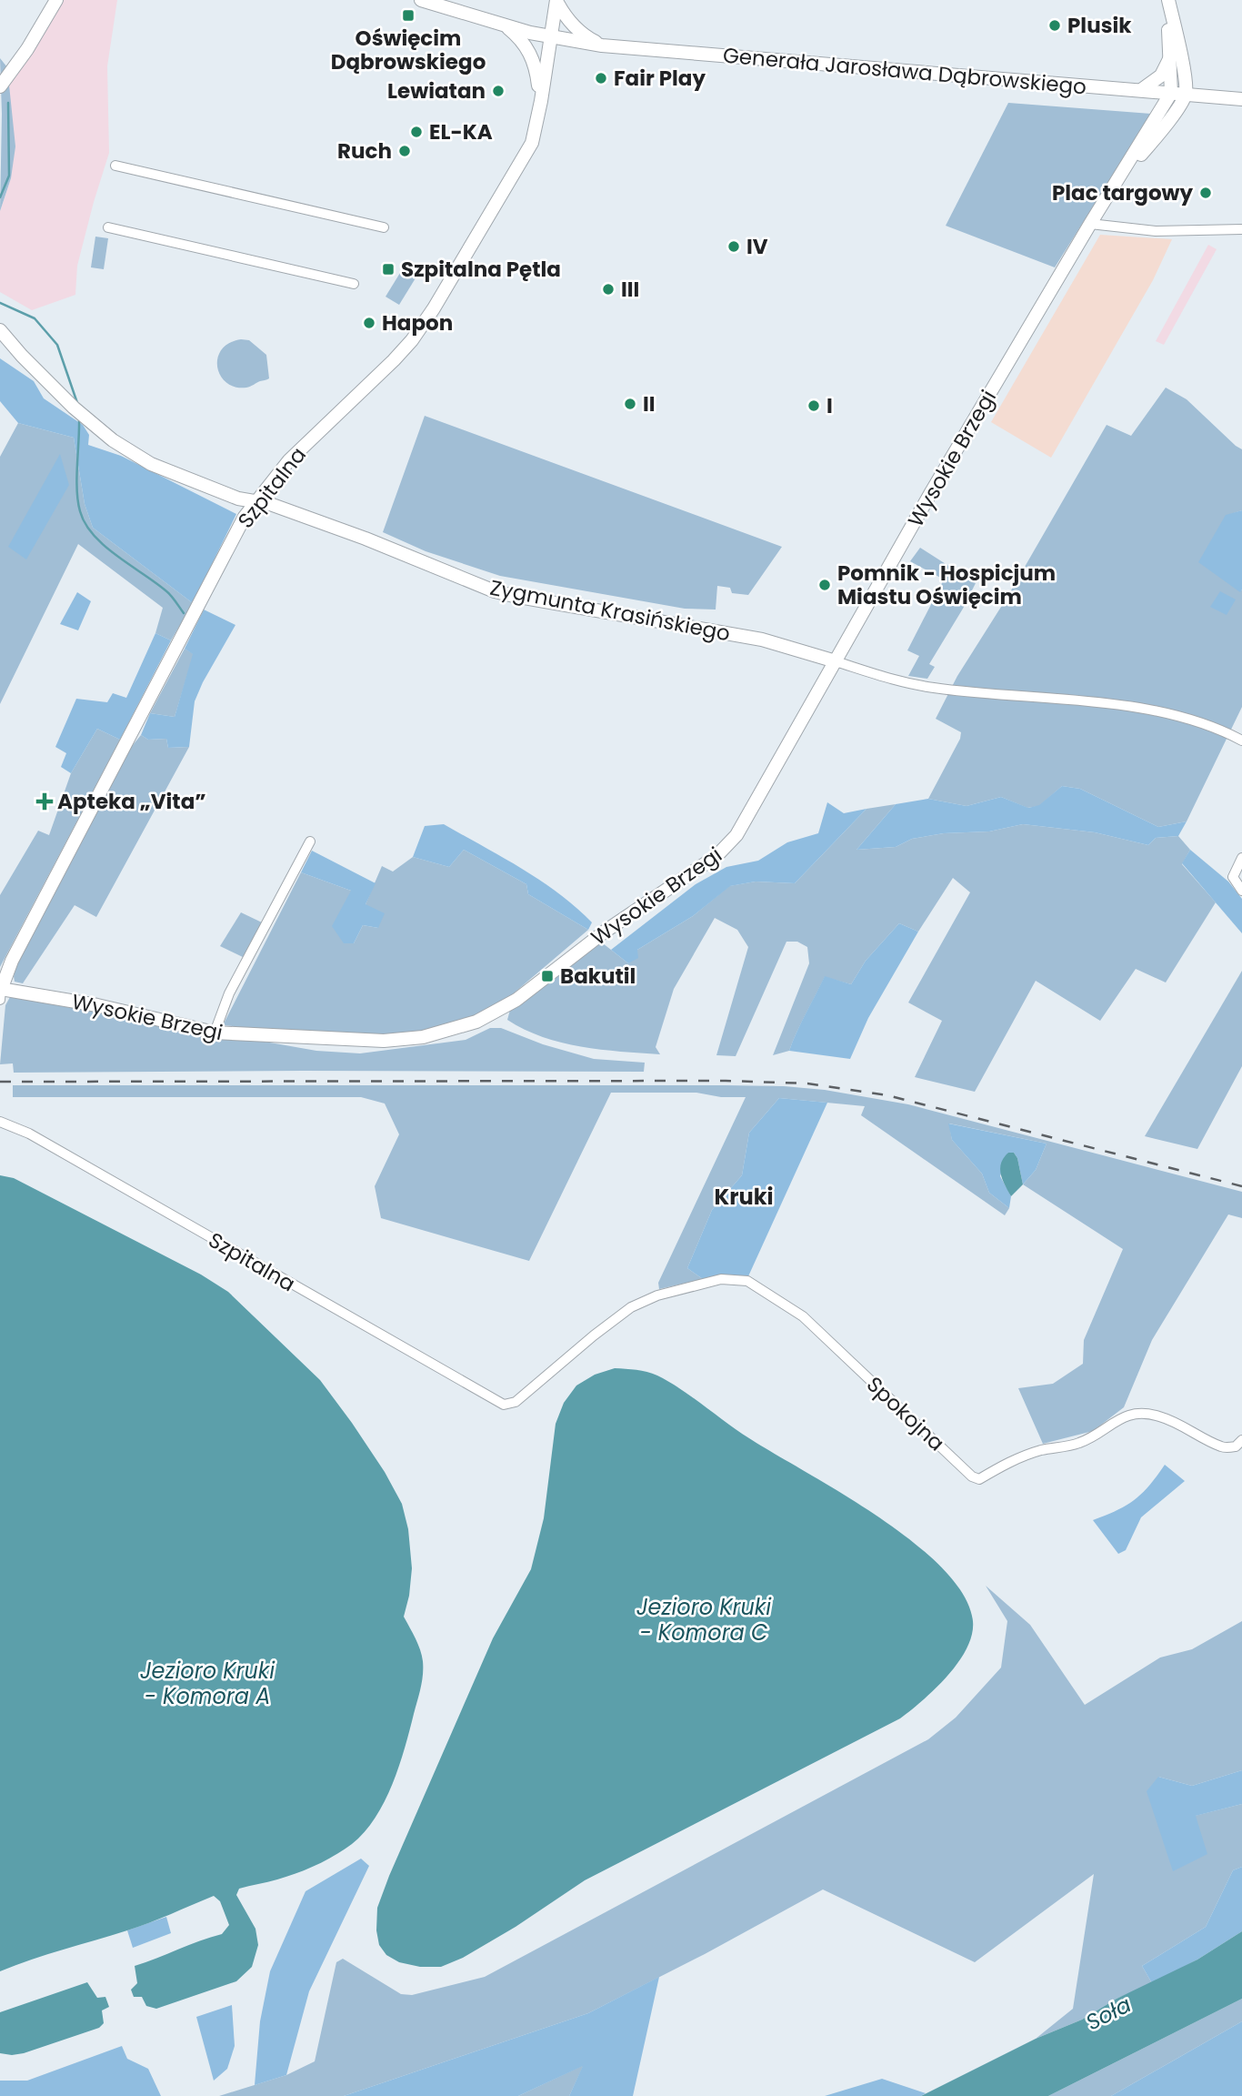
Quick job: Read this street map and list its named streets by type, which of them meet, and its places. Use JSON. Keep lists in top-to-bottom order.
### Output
{
  "streets": {
    "street": [
      "Generała Jarosława Dąbrowskiego",
      "Wysokie Brzegi",
      "Szpitalna",
      "Zygmunta Krasińskiego",
      "Spokojna"
    ]
  },
  "crossings": [
    ["Generała Jarosława Dąbrowskiego", "Wysokie Brzegi"],
    ["Generała Jarosława Dąbrowskiego", "Szpitalna"],
    ["Wysokie Brzegi", "Szpitalna"],
    ["Wysokie Brzegi", "Zygmunta Krasińskiego"],
    ["Szpitalna", "Zygmunta Krasińskiego"],
    ["Szpitalna", "Spokojna"]
  ],
  "districts": ["Kruki"],
  "water": ["Jezioro Kruki - Komora C", "Jezioro Kruki - Komora A", "Soła"],
  "places": {
    "transit": ["Oświęcim Dąbrowskiego", "Szpitalna Pętla", "Bakutil"],
    "other": [
      "Plusik",
      "Fair Play",
      "Lewiatan",
      "EL-KA",
      "Ruch",
      "Plac targowy",
      "IV",
      "III",
      "Hapon",
      "II",
      "I",
      "Pomnik - Hospicjum Miastu Oświęcim"
    ],
    "health": ["Apteka „Vita”"]
  }
}
